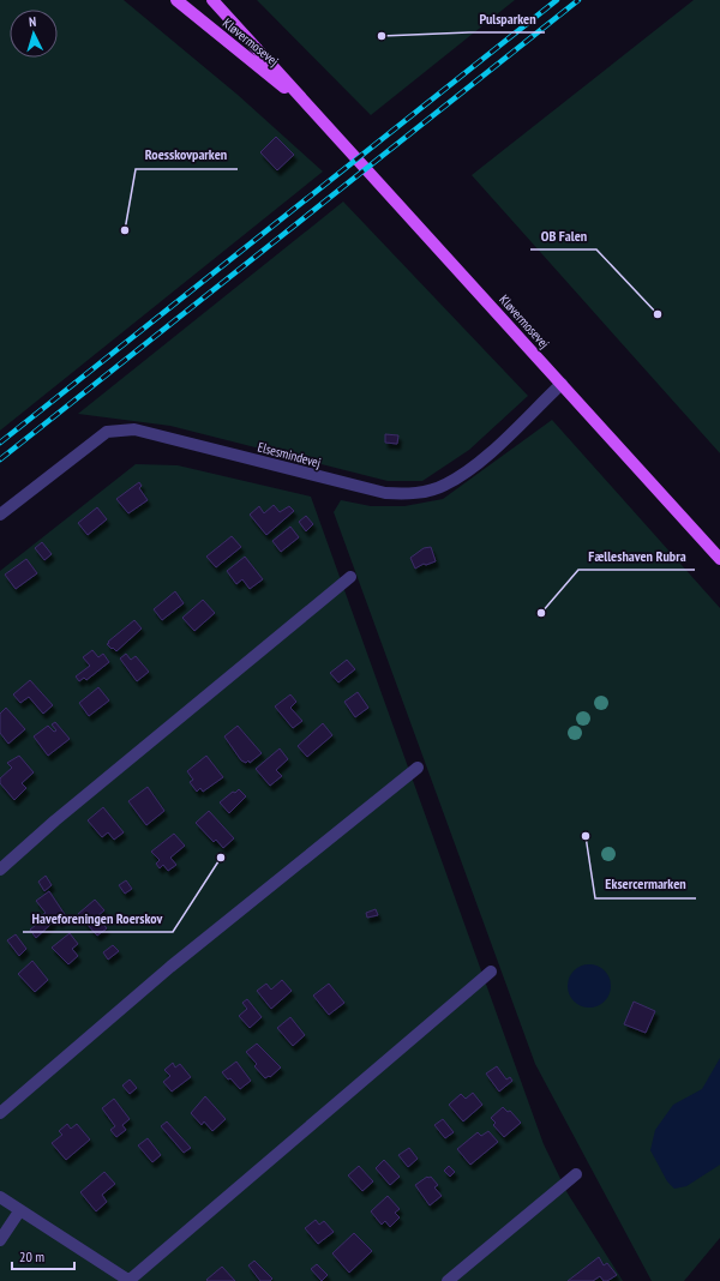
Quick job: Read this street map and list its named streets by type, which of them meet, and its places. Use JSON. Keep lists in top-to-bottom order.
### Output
{
  "streets": {
    "main road": ["Kløvermosevej"],
    "street": ["Elsesmindevej"]
  },
  "crossings": [
    ["Kløvermosevej", "Elsesmindevej"]
  ],
  "places": [
    "Pulsparken",
    "Roesskovparken",
    "OB Falen",
    "Fælleshaven Rubra",
    "Eksercermarken",
    "Haveforeningen Roerskov"
  ],
  "scale_bar": "20 m",
  "north": "top"
}
